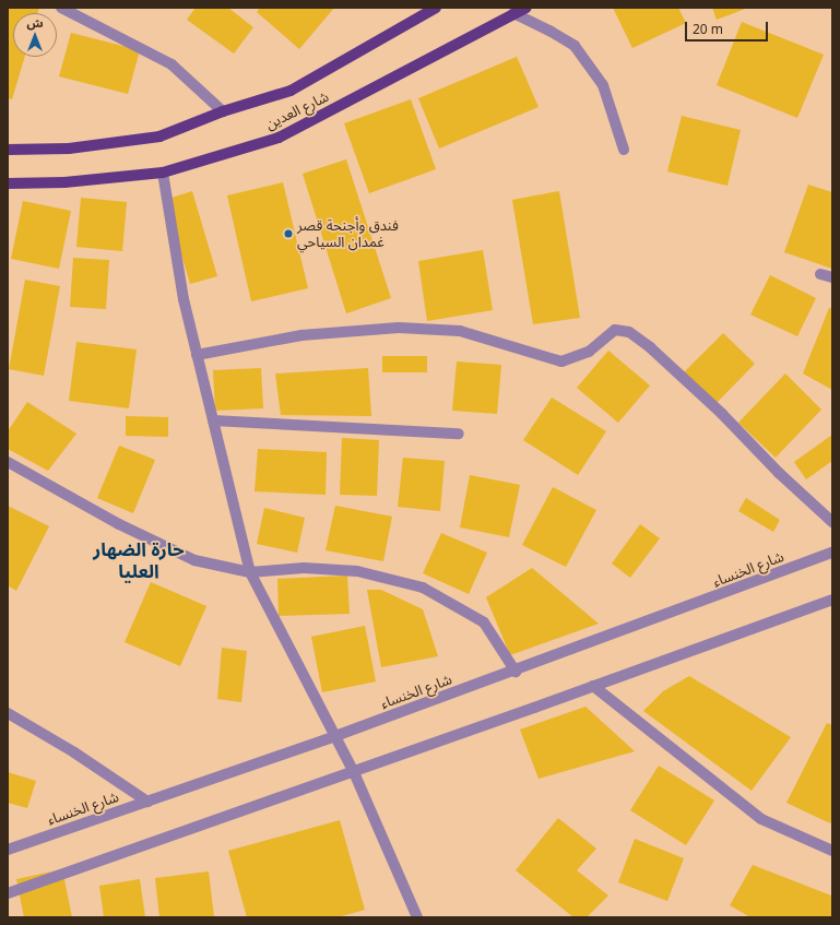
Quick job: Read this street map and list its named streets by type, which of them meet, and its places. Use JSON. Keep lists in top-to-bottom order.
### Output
{
  "streets": {
    "main road": ["شارع العدين"],
    "street": ["شارع الخنساء"]
  },
  "districts": ["حارة الضهار العليا"],
  "places": ["فندق وأجنحة قصر غمدان السياحي"],
  "scale_bar": "20 m",
  "north": "top"
}
